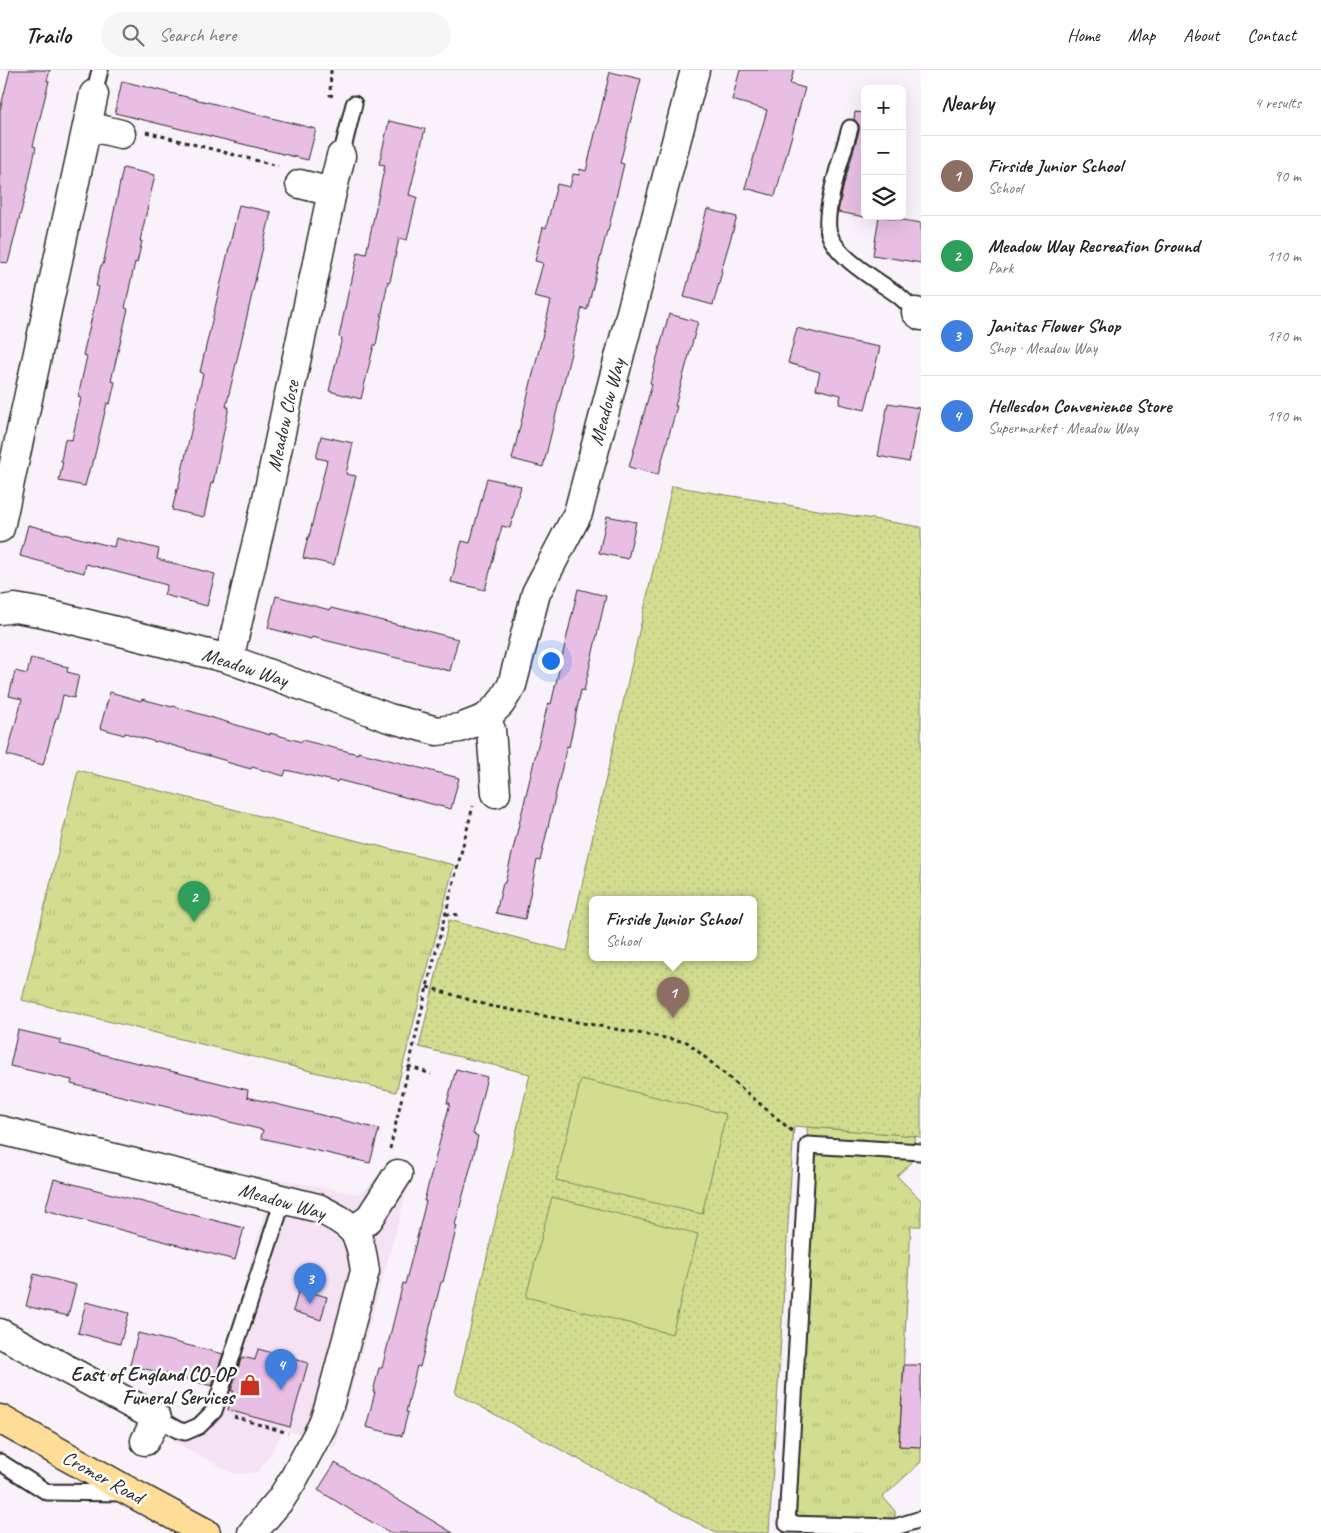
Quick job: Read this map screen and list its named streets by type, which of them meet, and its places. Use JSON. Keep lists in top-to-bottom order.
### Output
{
  "streets": {
    "highway": ["Cromer Road"],
    "street": ["Meadow Way", "Meadow Close"]
  },
  "crossings": [
    ["Meadow Way", "Meadow Close"]
  ],
  "places": {
    "shop": ["East of England CO-OP Funeral Services"]
  },
  "page": {
    "header": "Trailo",
    "search": "Search here",
    "nav": [
      "Home",
      "Map",
      "About",
      "Contact"
    ],
    "heading": ["Nearby", "4 results"],
    "map_buttons": ["+", "−"],
    "list": [
      {
        "mark": "1",
        "name": "Firside Junior School",
        "note": "School",
        "value": "90 m"
      },
      {
        "mark": "2",
        "name": "Meadow Way Recreation Ground",
        "note": "Park",
        "value": "110 m"
      },
      {
        "mark": "3",
        "name": "Janitas Flower Shop",
        "note": "Shop · Meadow Way",
        "value": "170 m"
      },
      {
        "mark": "4",
        "name": "Hellesdon Convenience Store",
        "note": "Supermarket · Meadow Way",
        "value": "190 m"
      }
    ],
    "pins": [
      "2",
      "1",
      "3",
      "4"
    ],
    "popup": ["Firside Junior School", "School"]
  }
}
